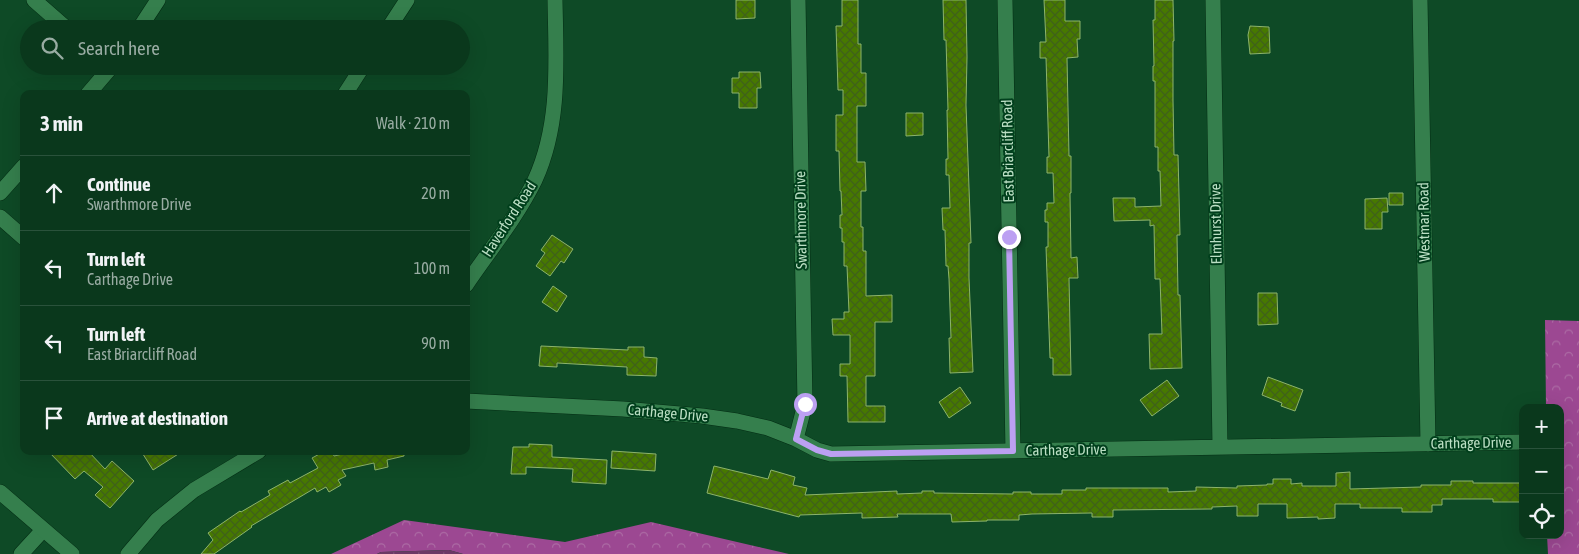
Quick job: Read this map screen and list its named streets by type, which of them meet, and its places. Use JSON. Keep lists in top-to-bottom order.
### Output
{
  "streets": {
    "street": [
      "East Briarcliff Road",
      "Haverford Road",
      "Swarthmore Drive",
      "Westmar Road",
      "Elmhurst Drive",
      "Carthage Drive"
    ]
  },
  "crossings": [
    ["East Briarcliff Road", "Carthage Drive"],
    ["Swarthmore Drive", "Carthage Drive"],
    ["Westmar Road", "Carthage Drive"],
    ["Elmhurst Drive", "Carthage Drive"]
  ],
  "page": {
    "search": "Search here",
    "heading": ["3 min", "Walk · 210 m"],
    "list": [
      ["Continue", "Swarthmore Drive", "20 m"],
      ["Turn left", "Carthage Drive", "100 m"],
      ["Turn left", "East Briarcliff Road", "90 m"],
      "Arrive at destination"
    ],
    "map_buttons": ["+", "−"]
  }
}
